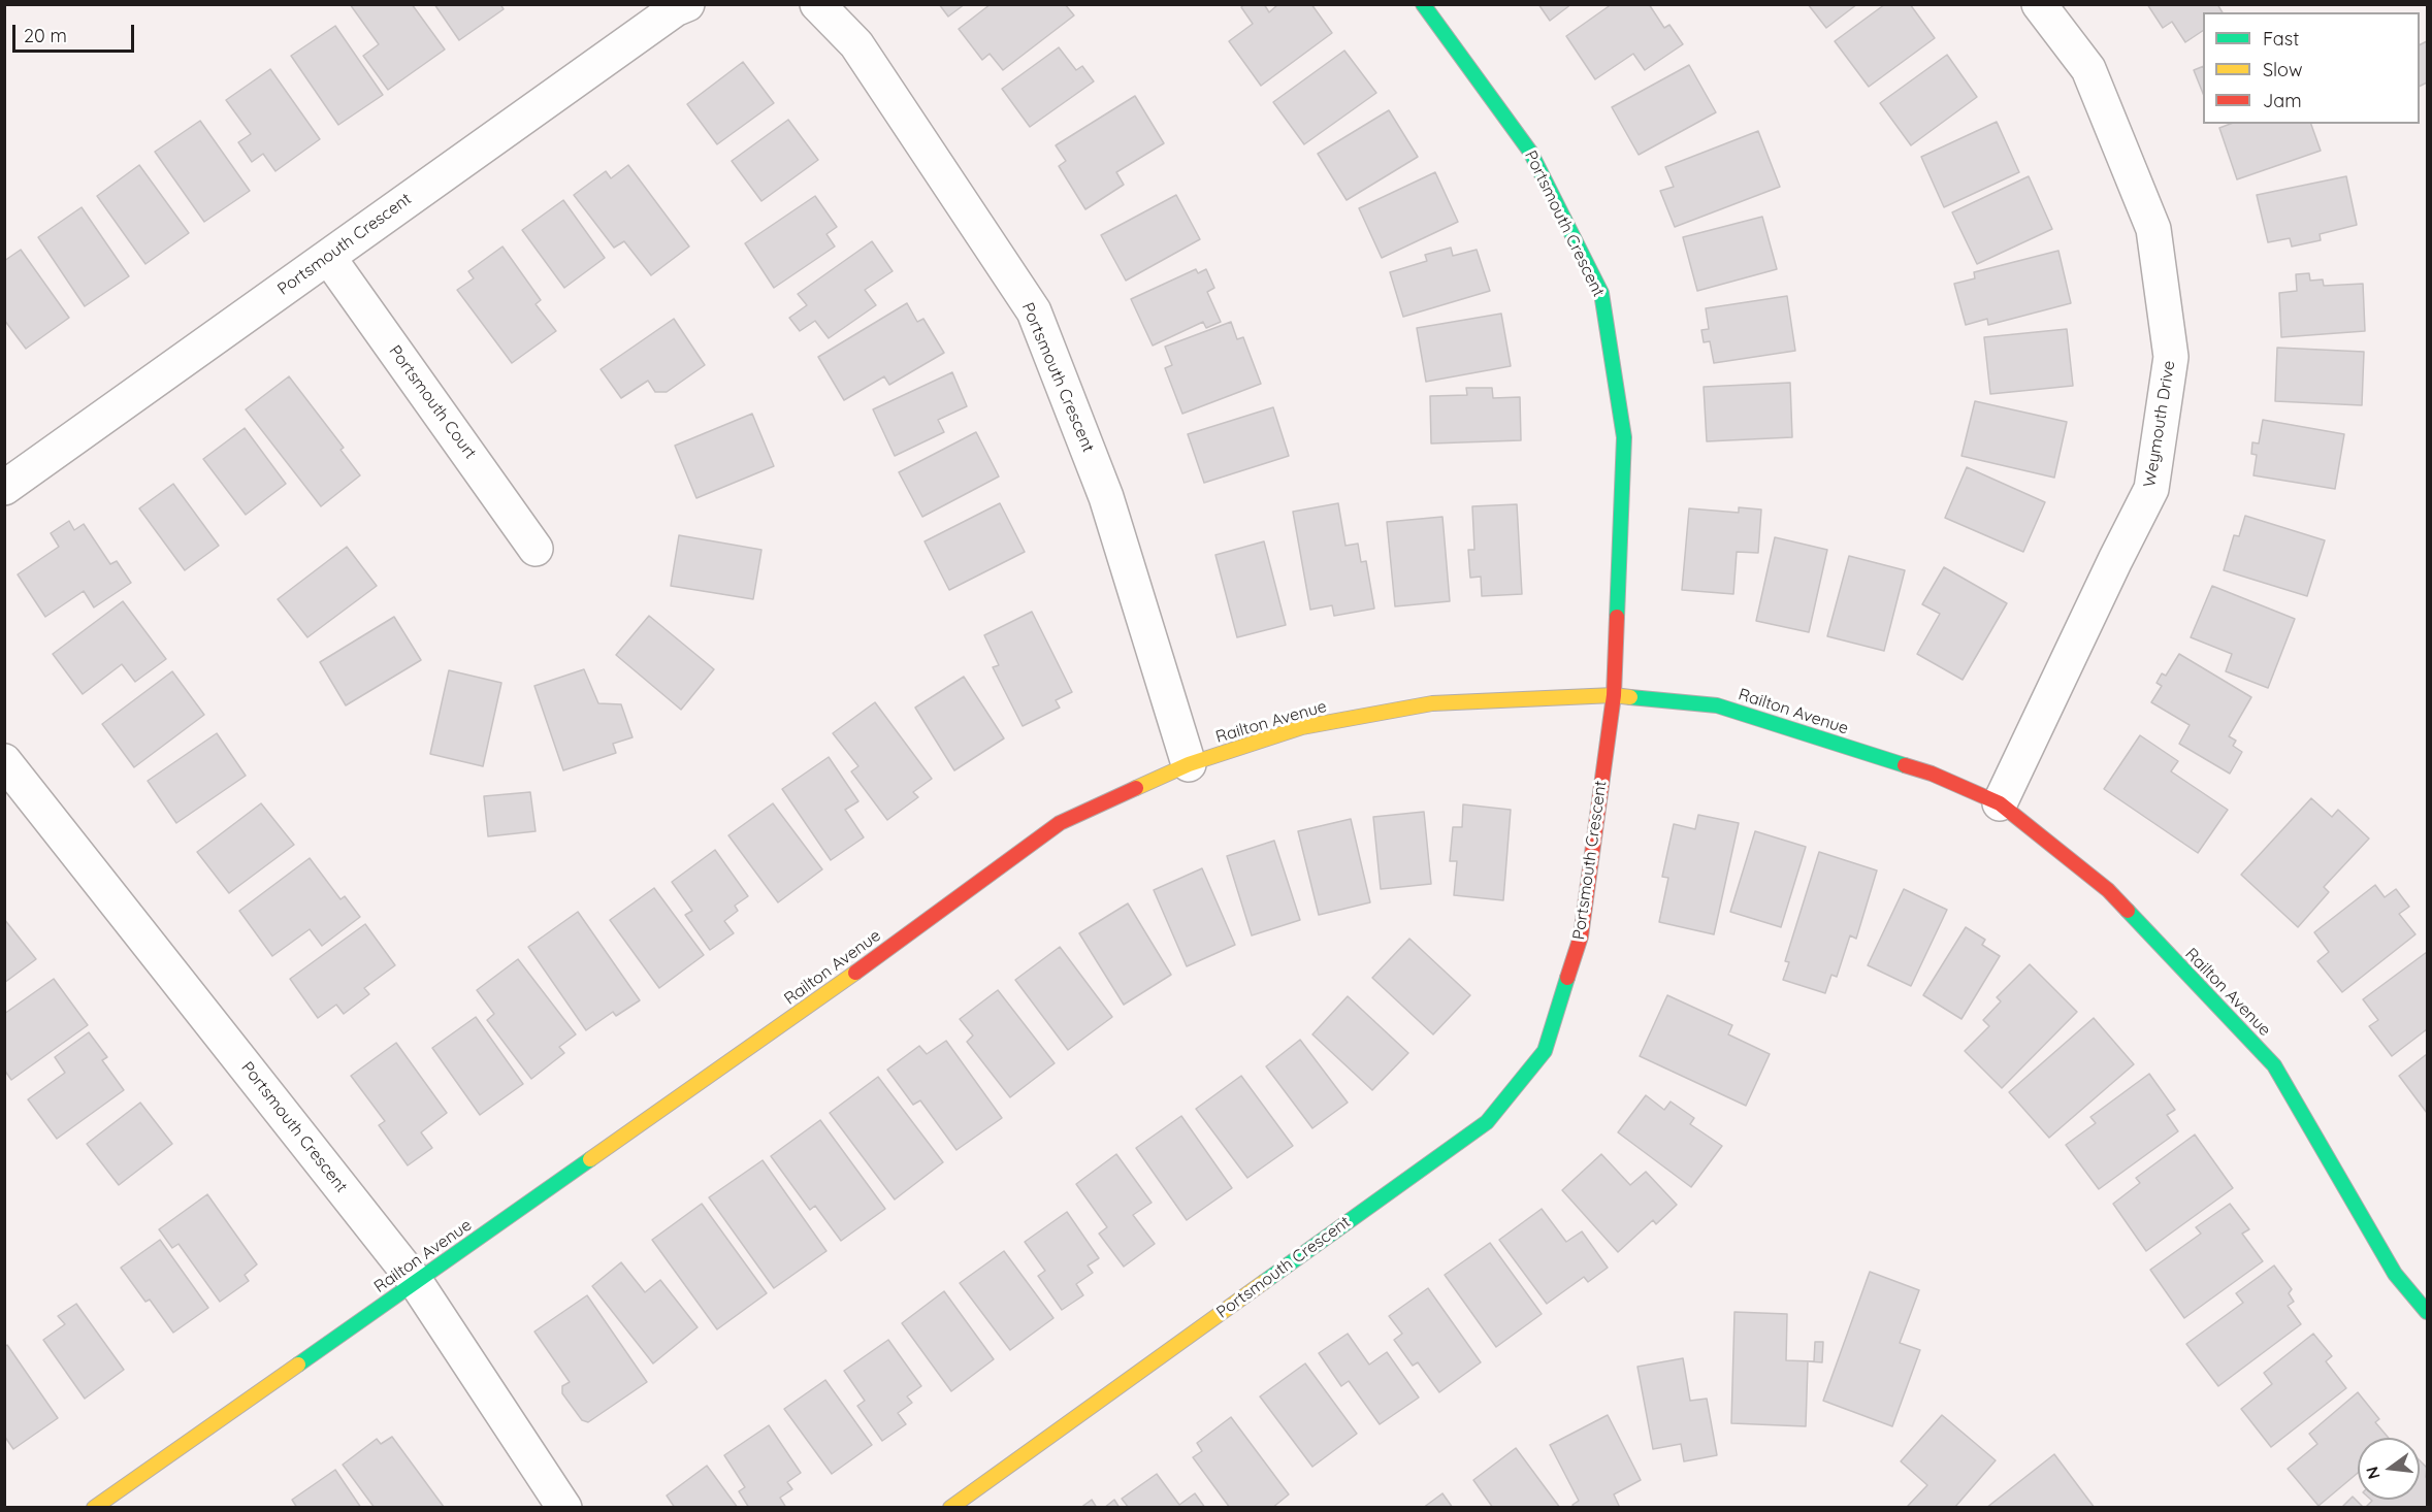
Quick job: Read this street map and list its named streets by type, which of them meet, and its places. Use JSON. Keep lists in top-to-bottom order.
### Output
{
  "streets": {
    "street": [
      "Portsmouth Crescent",
      "Portsmouth Court",
      "Weymouth Drive",
      "Railton Avenue"
    ]
  },
  "crossings": [
    ["Portsmouth Crescent", "Portsmouth Court"],
    ["Portsmouth Crescent", "Railton Avenue"],
    ["Weymouth Drive", "Railton Avenue"]
  ],
  "legend": ["Fast", "Slow", "Jam"],
  "scale_bar": "20 m",
  "north": "left"
}
